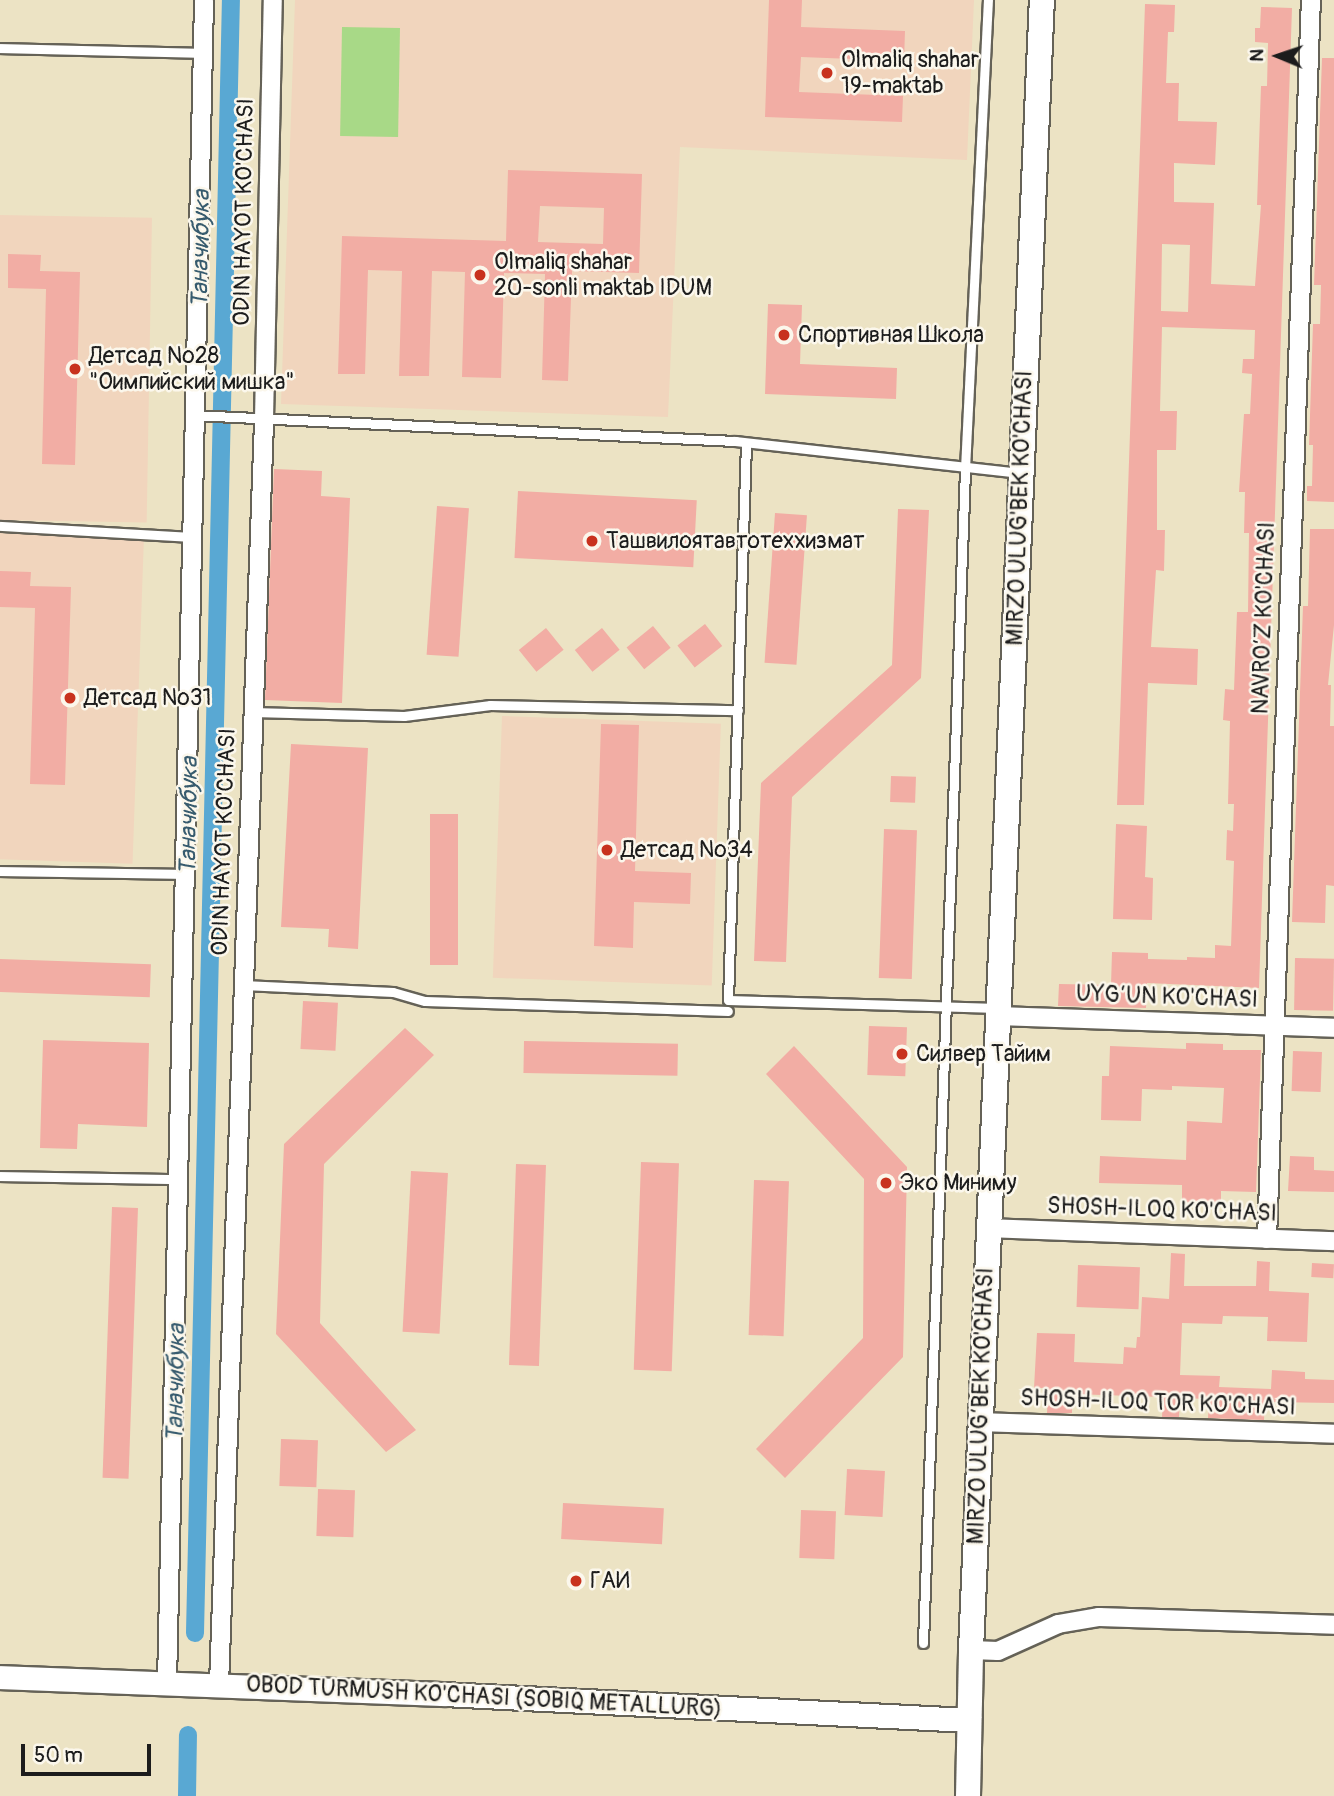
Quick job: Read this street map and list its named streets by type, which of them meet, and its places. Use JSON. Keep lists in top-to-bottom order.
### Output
{
  "streets": {
    "main road": ["MIRZO ULUG'BEK KO'CHASI", "MIRZO ULUG‘BEK KO'CHASI"],
    "street": [
      "ODIN HAYOT KO'CHASI",
      "NAVRO‘Z KO'CHASI",
      "UYG‘UN KO'CHASI",
      "SHOSH-ILOQ KO'CHASI",
      "SHOSH-ILOQ TOR KO'CHASI",
      "OBOD TURMUSH KO'CHASI (SOBIQ METALLURG)"
    ]
  },
  "crossings": [
    ["ODIN HAYOT KO'CHASI", "OBOD TURMUSH KO'CHASI (SOBIQ METALLURG)"],
    ["MIRZO ULUG'BEK KO'CHASI", "UYG‘UN KO'CHASI"],
    ["MIRZO ULUG'BEK KO'CHASI", "MIRZO ULUG‘BEK KO'CHASI"],
    ["NAVRO‘Z KO'CHASI", "UYG‘UN KO'CHASI"],
    ["NAVRO‘Z KO'CHASI", "SHOSH-ILOQ KO'CHASI"],
    ["UYG‘UN KO'CHASI", "MIRZO ULUG‘BEK KO'CHASI"],
    ["SHOSH-ILOQ KO'CHASI", "MIRZO ULUG‘BEK KO'CHASI"],
    ["SHOSH-ILOQ TOR KO'CHASI", "MIRZO ULUG‘BEK KO'CHASI"],
    ["MIRZO ULUG‘BEK KO'CHASI", "OBOD TURMUSH KO'CHASI (SOBIQ METALLURG)"]
  ],
  "water": ["Таначибука"],
  "places": [
    "Olmaliq shahar 19-maktab",
    "Olmaliq shahar 20-sonli maktab IDUM",
    "Спортивная Школа",
    "Детсад №28 \"Оимпийский мишка\"",
    "Ташвилоятавтотеххизмат",
    "Детсад №31",
    "Детсад №34",
    "Силвер Тайим",
    "Эко Миниму",
    "ГАИ"
  ],
  "scale_bar": "50 m",
  "north": "left"
}
